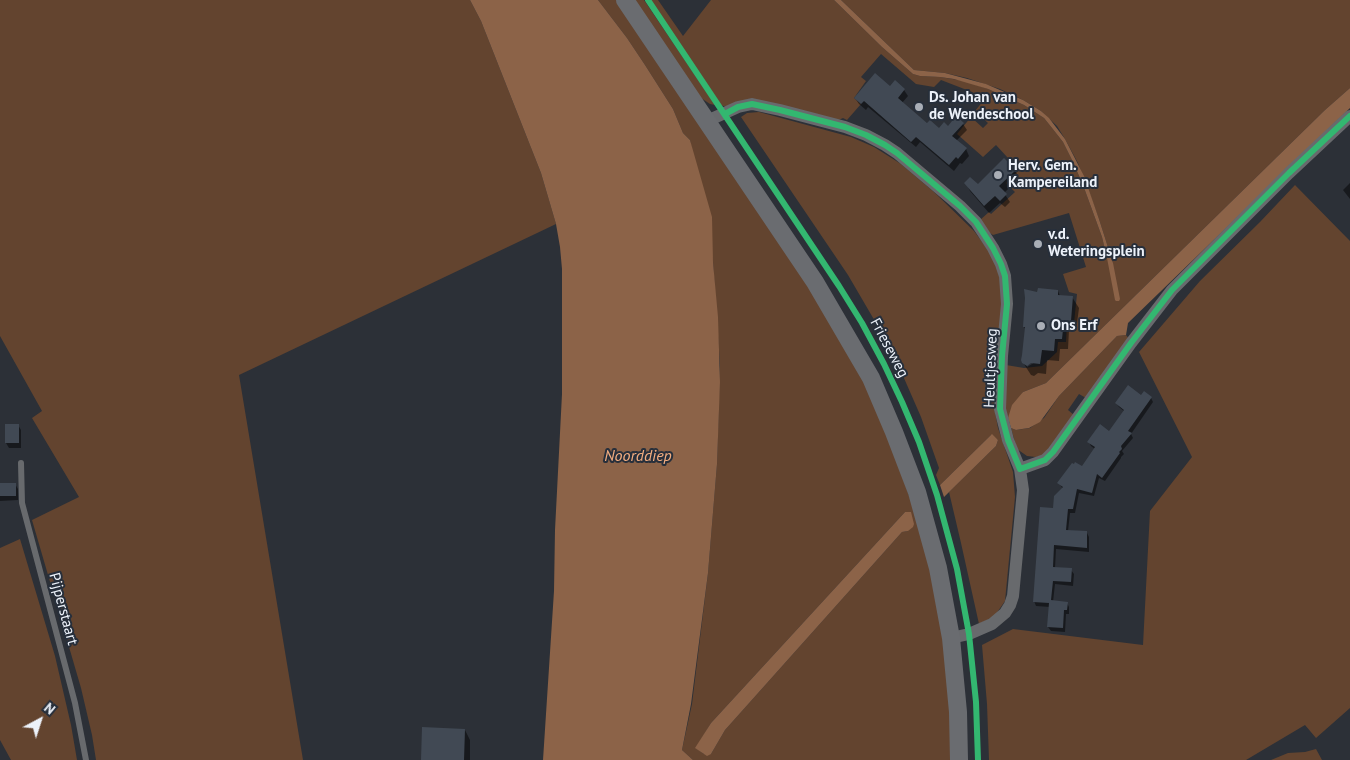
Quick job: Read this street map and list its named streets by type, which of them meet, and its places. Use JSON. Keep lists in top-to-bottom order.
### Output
{
  "streets": {
    "main road": ["Frieseweg"],
    "street": ["Heultjesweg"],
    "lane": ["Pijperstaart"]
  },
  "crossings": [
    ["Frieseweg", "Heultjesweg"]
  ],
  "water": ["Noorddiep"],
  "places": [
    "Ds. Johan van de Wendeschool",
    "Herv. Gem. Kampereiland",
    "v.d. Weteringsplein",
    "Ons Erf"
  ],
  "north": "top right"
}
